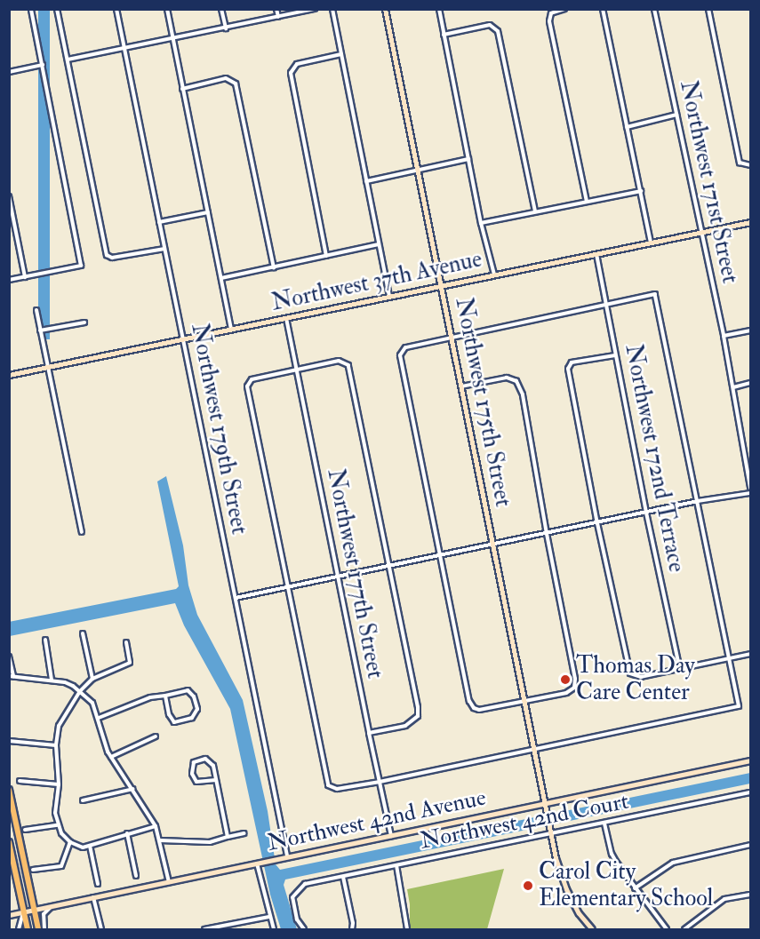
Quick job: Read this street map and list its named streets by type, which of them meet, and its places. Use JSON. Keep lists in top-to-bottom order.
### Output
{
  "streets": {
    "street": [
      "Northwest 171st Street",
      "Northwest 37th Avenue",
      "Northwest 175th Street",
      "Northwest 179th Street",
      "Northwest 172nd Terrace",
      "Northwest 177th Street",
      "Northwest 42nd Avenue",
      "Northwest 42nd Court"
    ]
  },
  "crossings": [
    ["Northwest 171st Street", "Northwest 37th Avenue"],
    ["Northwest 37th Avenue", "Northwest 175th Street"],
    ["Northwest 37th Avenue", "Northwest 179th Street"],
    ["Northwest 37th Avenue", "Northwest 172nd Terrace"],
    ["Northwest 37th Avenue", "Northwest 177th Street"],
    ["Northwest 175th Street", "Northwest 42nd Avenue"],
    ["Northwest 175th Street", "Northwest 42nd Court"],
    ["Northwest 179th Street", "Northwest 42nd Avenue"],
    ["Northwest 177th Street", "Northwest 42nd Avenue"]
  ],
  "places": ["Thomas Day Care Center", "Carol City Elementary School"]
}
